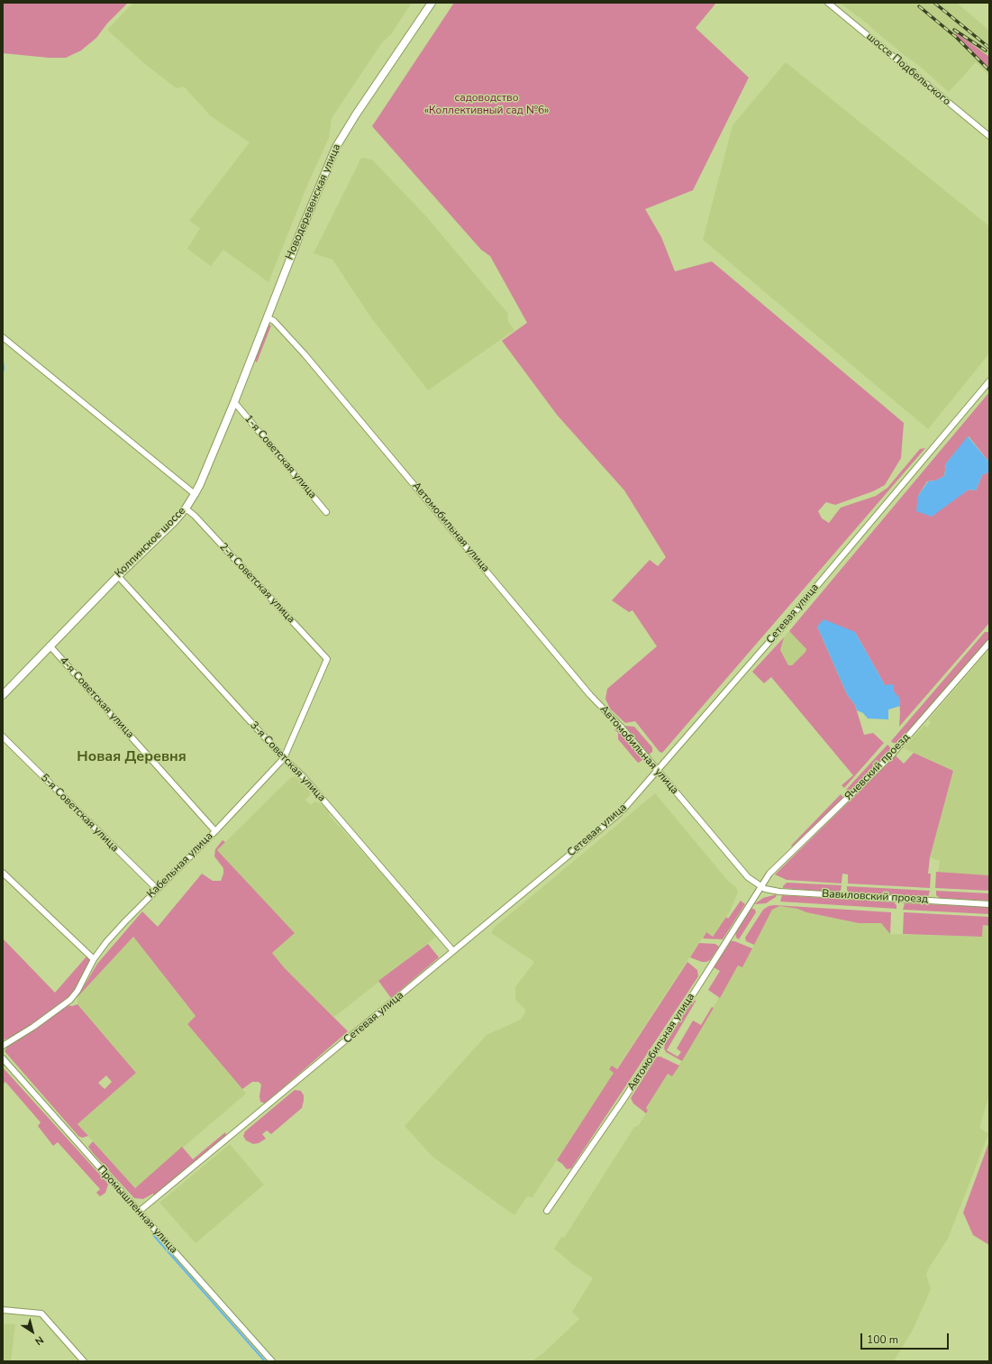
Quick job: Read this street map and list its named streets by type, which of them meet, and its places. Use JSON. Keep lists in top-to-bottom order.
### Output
{
  "streets": {
    "main road": ["Новодеревенская улица", "Колпинское шоссе"],
    "street": [
      "шоссе Подбельского",
      "1-я Советская улица",
      "Автомобильная улица",
      "2-я Советская улица",
      "Сетевая улица",
      "4-я Советская улица",
      "3-я Советская улица",
      "Ячевский проезд",
      "5-я Советская улица",
      "Кабельная улица",
      "Вавиловский проезд",
      "Промышленная улица"
    ]
  },
  "crossings": [
    ["Новодеревенская улица", "Автомобильная улица"],
    ["Новодеревенская улица", "Колпинское шоссе"],
    ["1-я Советская улица", "Колпинское шоссе"],
    ["Автомобильная улица", "Колпинское шоссе"],
    ["Автомобильная улица", "Сетевая улица"],
    ["Автомобильная улица", "Ячевский проезд"],
    ["Автомобильная улица", "Вавиловский проезд"],
    ["Колпинское шоссе", "2-я Советская улица"],
    ["Колпинское шоссе", "4-я Советская улица"],
    ["Колпинское шоссе", "3-я Советская улица"],
    ["2-я Советская улица", "Кабельная улица"],
    ["Сетевая улица", "3-я Советская улица"],
    ["Сетевая улица", "Промышленная улица"],
    ["4-я Советская улица", "Кабельная улица"],
    ["3-я Советская улица", "Кабельная улица"],
    ["Ячевский проезд", "Вавиловский проезд"],
    ["5-я Советская улица", "Кабельная улица"]
  ],
  "districts": ["Новая Деревня"],
  "parks": ["садоводство «Коллективный сад №6»"],
  "scale_bar": "100 m",
  "north": "bottom right"
}
